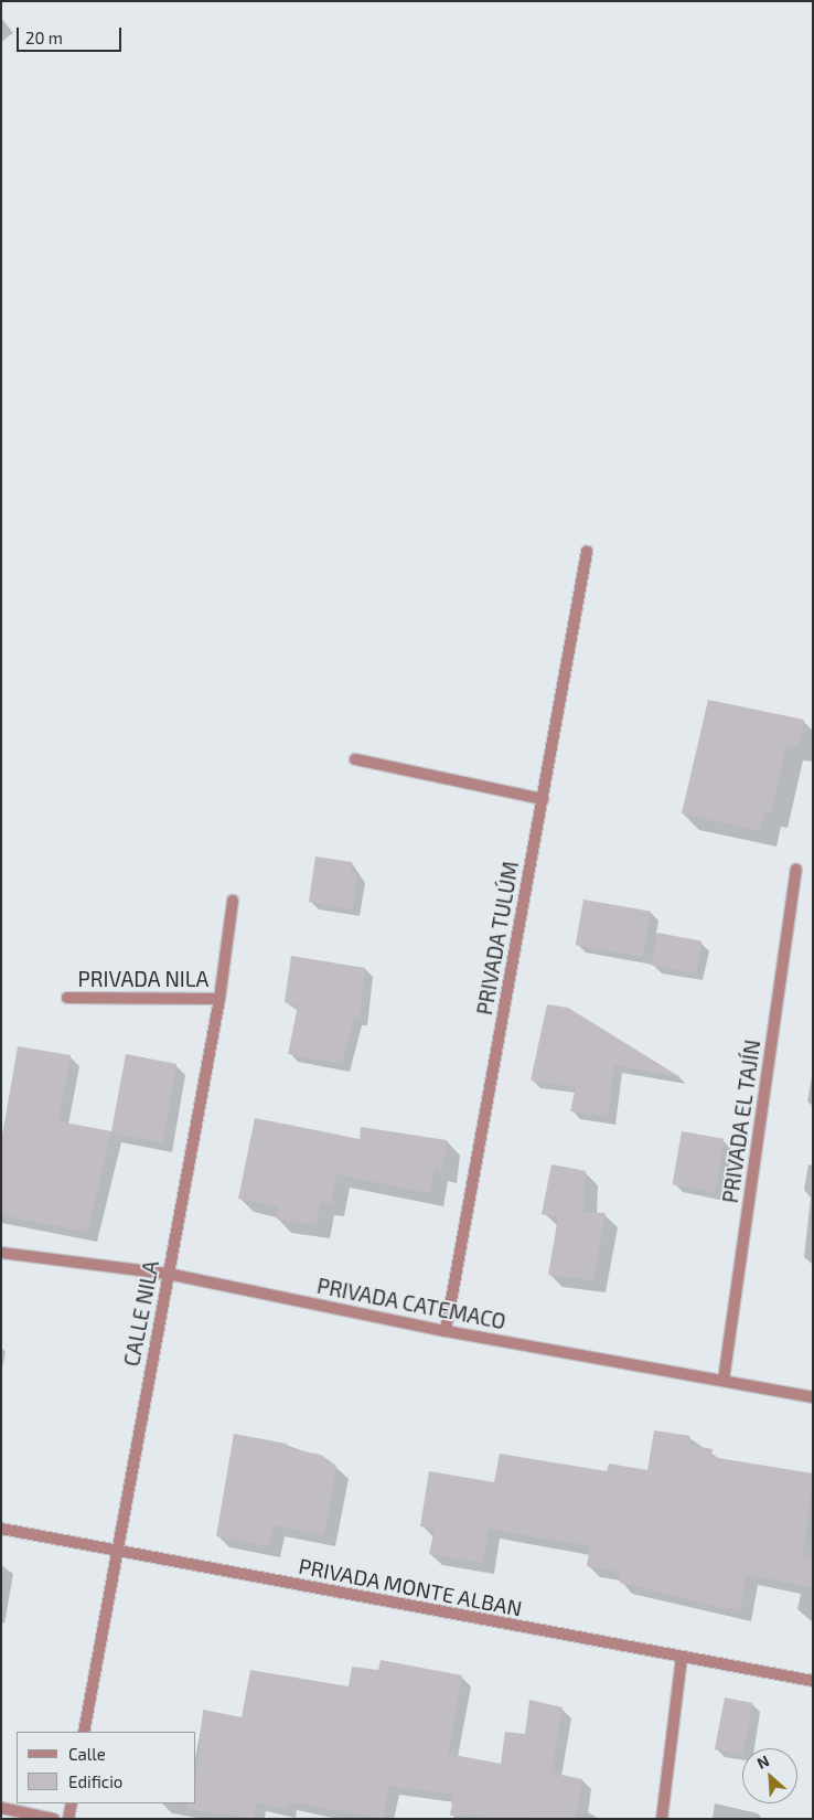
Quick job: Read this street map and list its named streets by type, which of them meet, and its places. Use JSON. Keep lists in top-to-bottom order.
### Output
{
  "streets": {
    "street": [
      "PRIVADA TULÚM",
      "PRIVADA NILA",
      "PRIVADA EL TAJÍN",
      "PRIVADA CATEMACO",
      "CALLE NILA",
      "PRIVADA MONTE ALBAN"
    ]
  },
  "crossings": [
    ["PRIVADA TULÚM", "PRIVADA CATEMACO"],
    ["PRIVADA NILA", "CALLE NILA"],
    ["PRIVADA EL TAJÍN", "PRIVADA CATEMACO"],
    ["PRIVADA CATEMACO", "CALLE NILA"],
    ["CALLE NILA", "PRIVADA MONTE ALBAN"]
  ],
  "legend": ["Calle", "Edificio"],
  "scale_bar": "20 m",
  "north": "top left"
}
